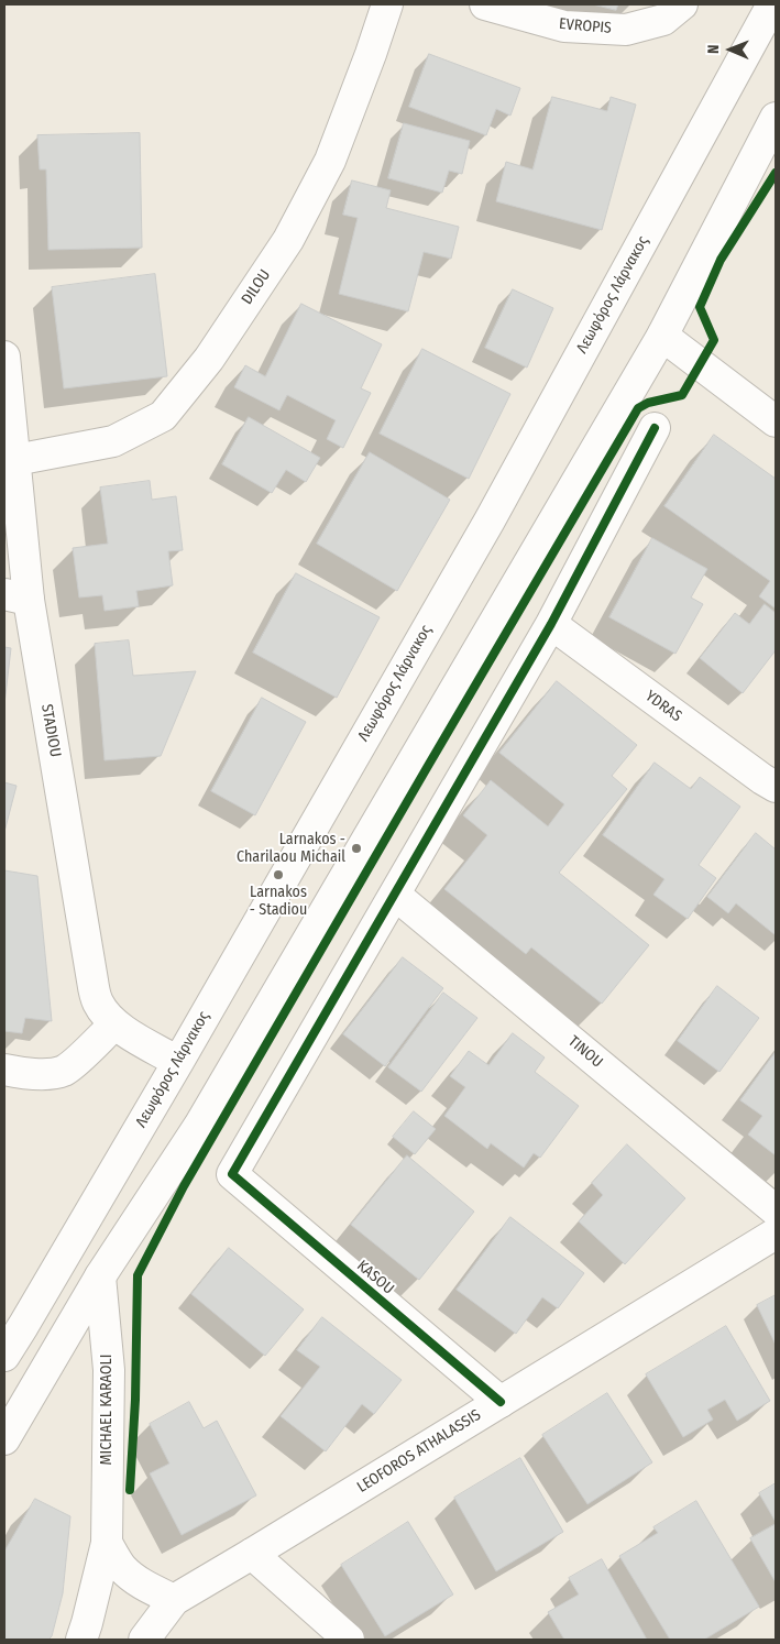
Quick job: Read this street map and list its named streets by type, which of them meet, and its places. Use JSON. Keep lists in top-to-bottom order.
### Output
{
  "streets": {
    "street": [
      "EVROPIS",
      "DILOU",
      "Λεωφόρος Λάρνακος",
      "YDRAS",
      "STADIOU",
      "TINOU",
      "KASOU",
      "MICHAEL KARAOLI",
      "LEOFOROS ATHALASSIS"
    ]
  },
  "crossings": [
    ["DILOU", "STADIOU"],
    ["Λεωφόρος Λάρνακος", "STADIOU"],
    ["TINOU", "KASOU"],
    ["KASOU", "LEOFOROS ATHALASSIS"]
  ],
  "places": ["Larnakos - Charilaou Michail", "Larnakos - Stadiou"],
  "north": "left"
}
